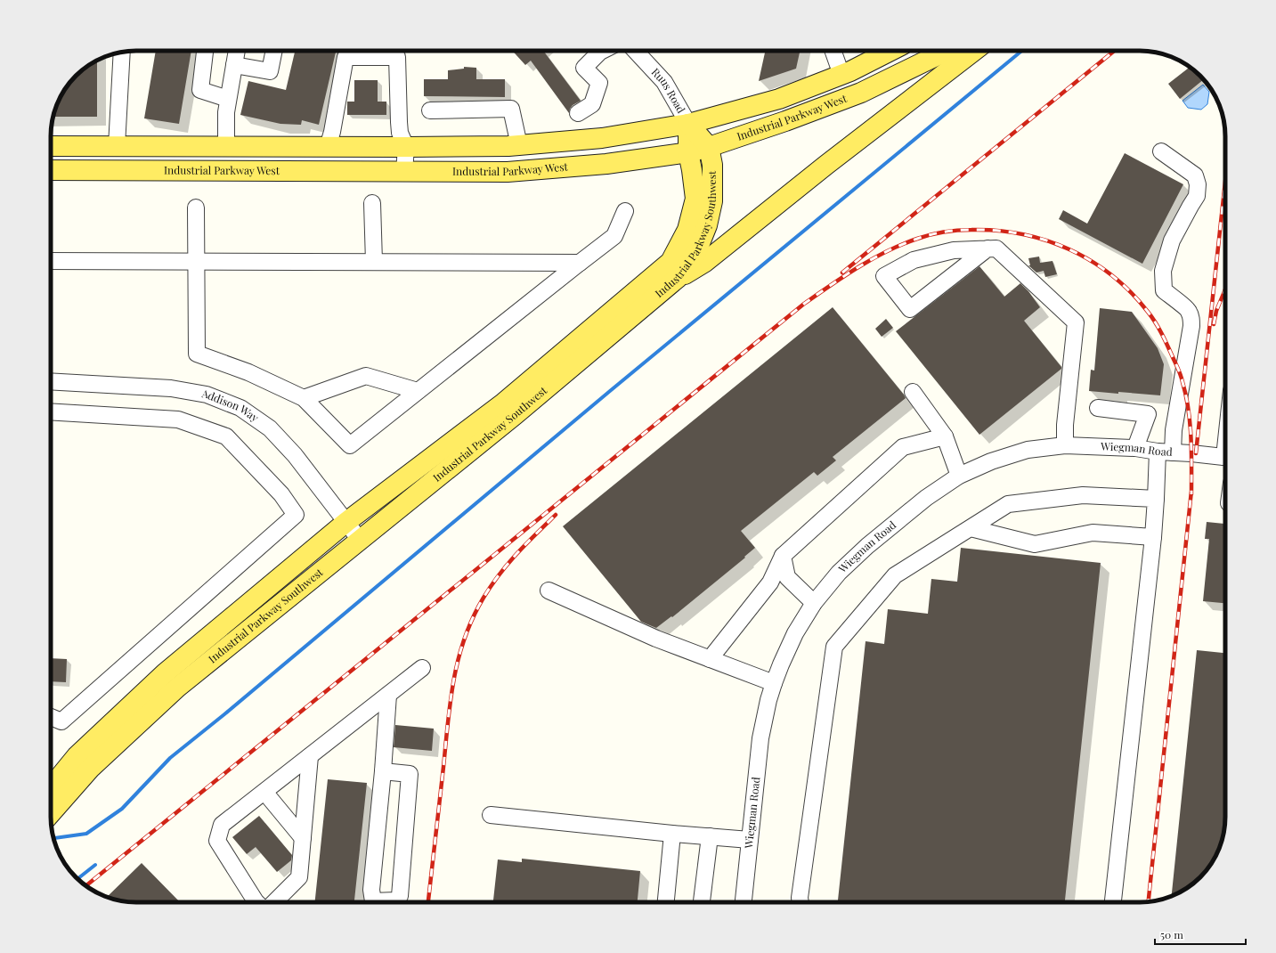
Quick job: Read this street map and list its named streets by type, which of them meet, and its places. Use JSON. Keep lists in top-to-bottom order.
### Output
{
  "streets": {
    "main road": ["Industrial Parkway West", "Industrial Parkway Southwest"],
    "street": ["Ruus Road", "Addison Way", "Wiegman Road"]
  },
  "crossings": [
    ["Ruus Road", "Industrial Parkway West"],
    ["Ruus Road", "Industrial Parkway Southwest"],
    ["Industrial Parkway West", "Industrial Parkway Southwest"],
    ["Industrial Parkway Southwest", "Addison Way"]
  ],
  "scale_bar": "50 m"
}
